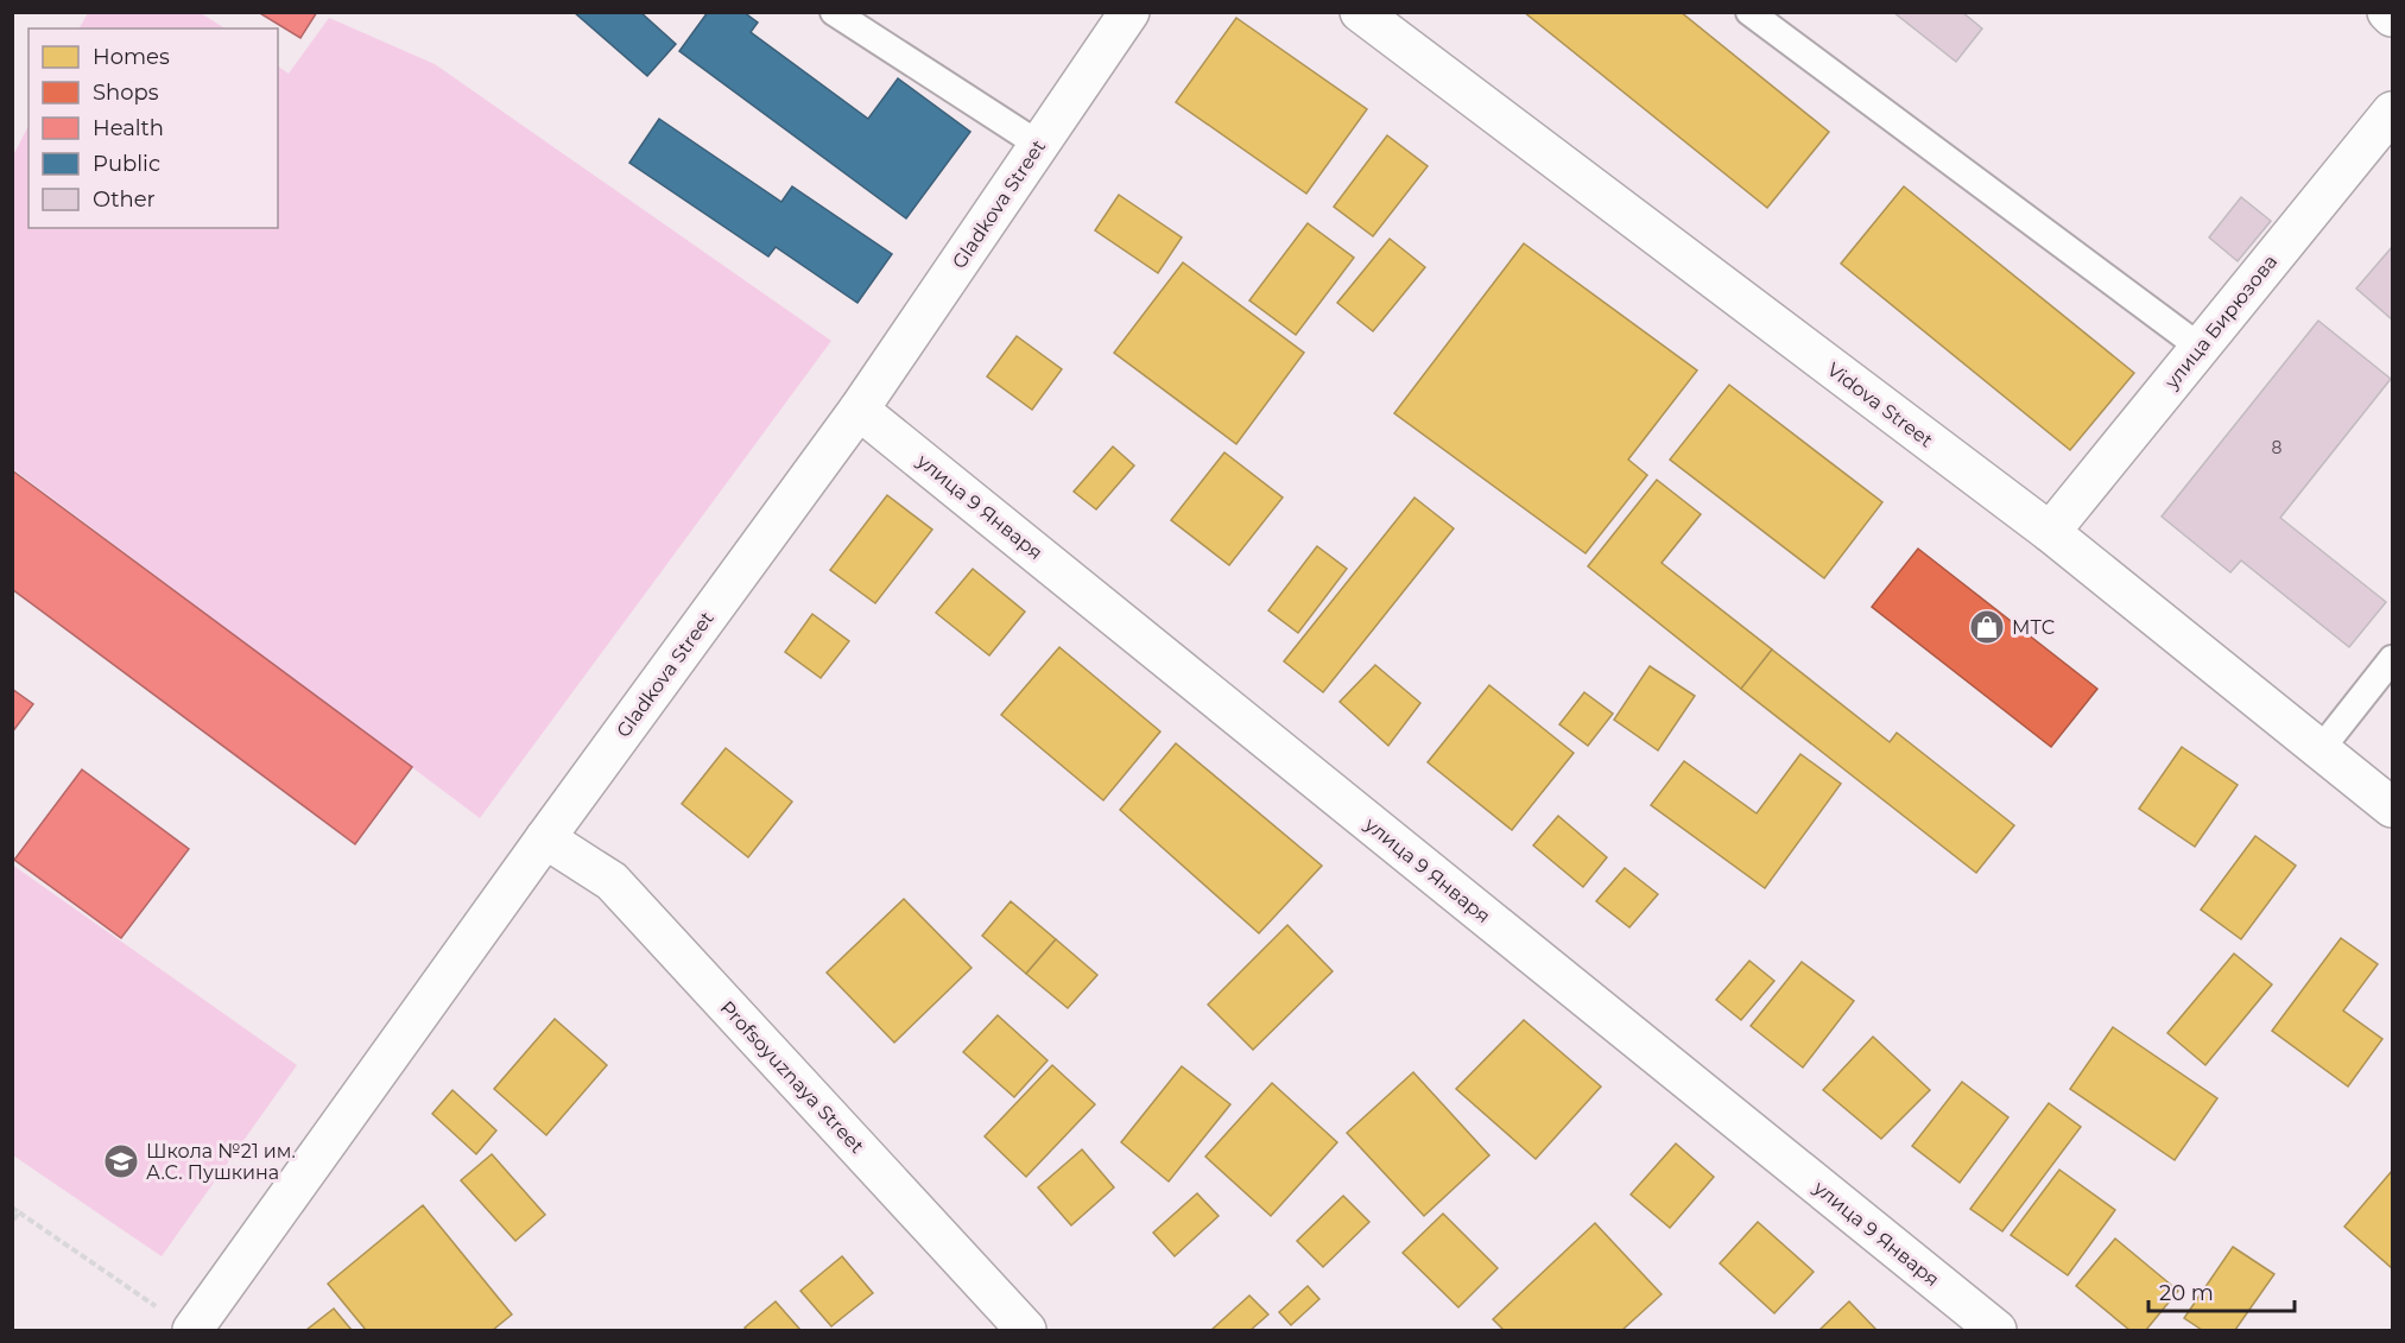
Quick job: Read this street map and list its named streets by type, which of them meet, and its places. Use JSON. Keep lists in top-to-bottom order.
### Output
{
  "streets": {
    "street": [
      "Gladkova Street",
      "улица Бирюзова",
      "Vidova Street",
      "улица 9 Января",
      "Profsoyuznaya Street"
    ]
  },
  "crossings": [
    ["Gladkova Street", "улица 9 Января"],
    ["Gladkova Street", "Profsoyuznaya Street"],
    ["улица Бирюзова", "Vidova Street"]
  ],
  "places": {
    "shop": ["МТС"],
    "school or university": ["Школа №21 им. А.С. Пушкина"]
  },
  "house_numbers": ["8"],
  "legend": [
    "Homes",
    "Shops",
    "Health",
    "Public",
    "Other"
  ],
  "scale_bar": "20 m"
}
